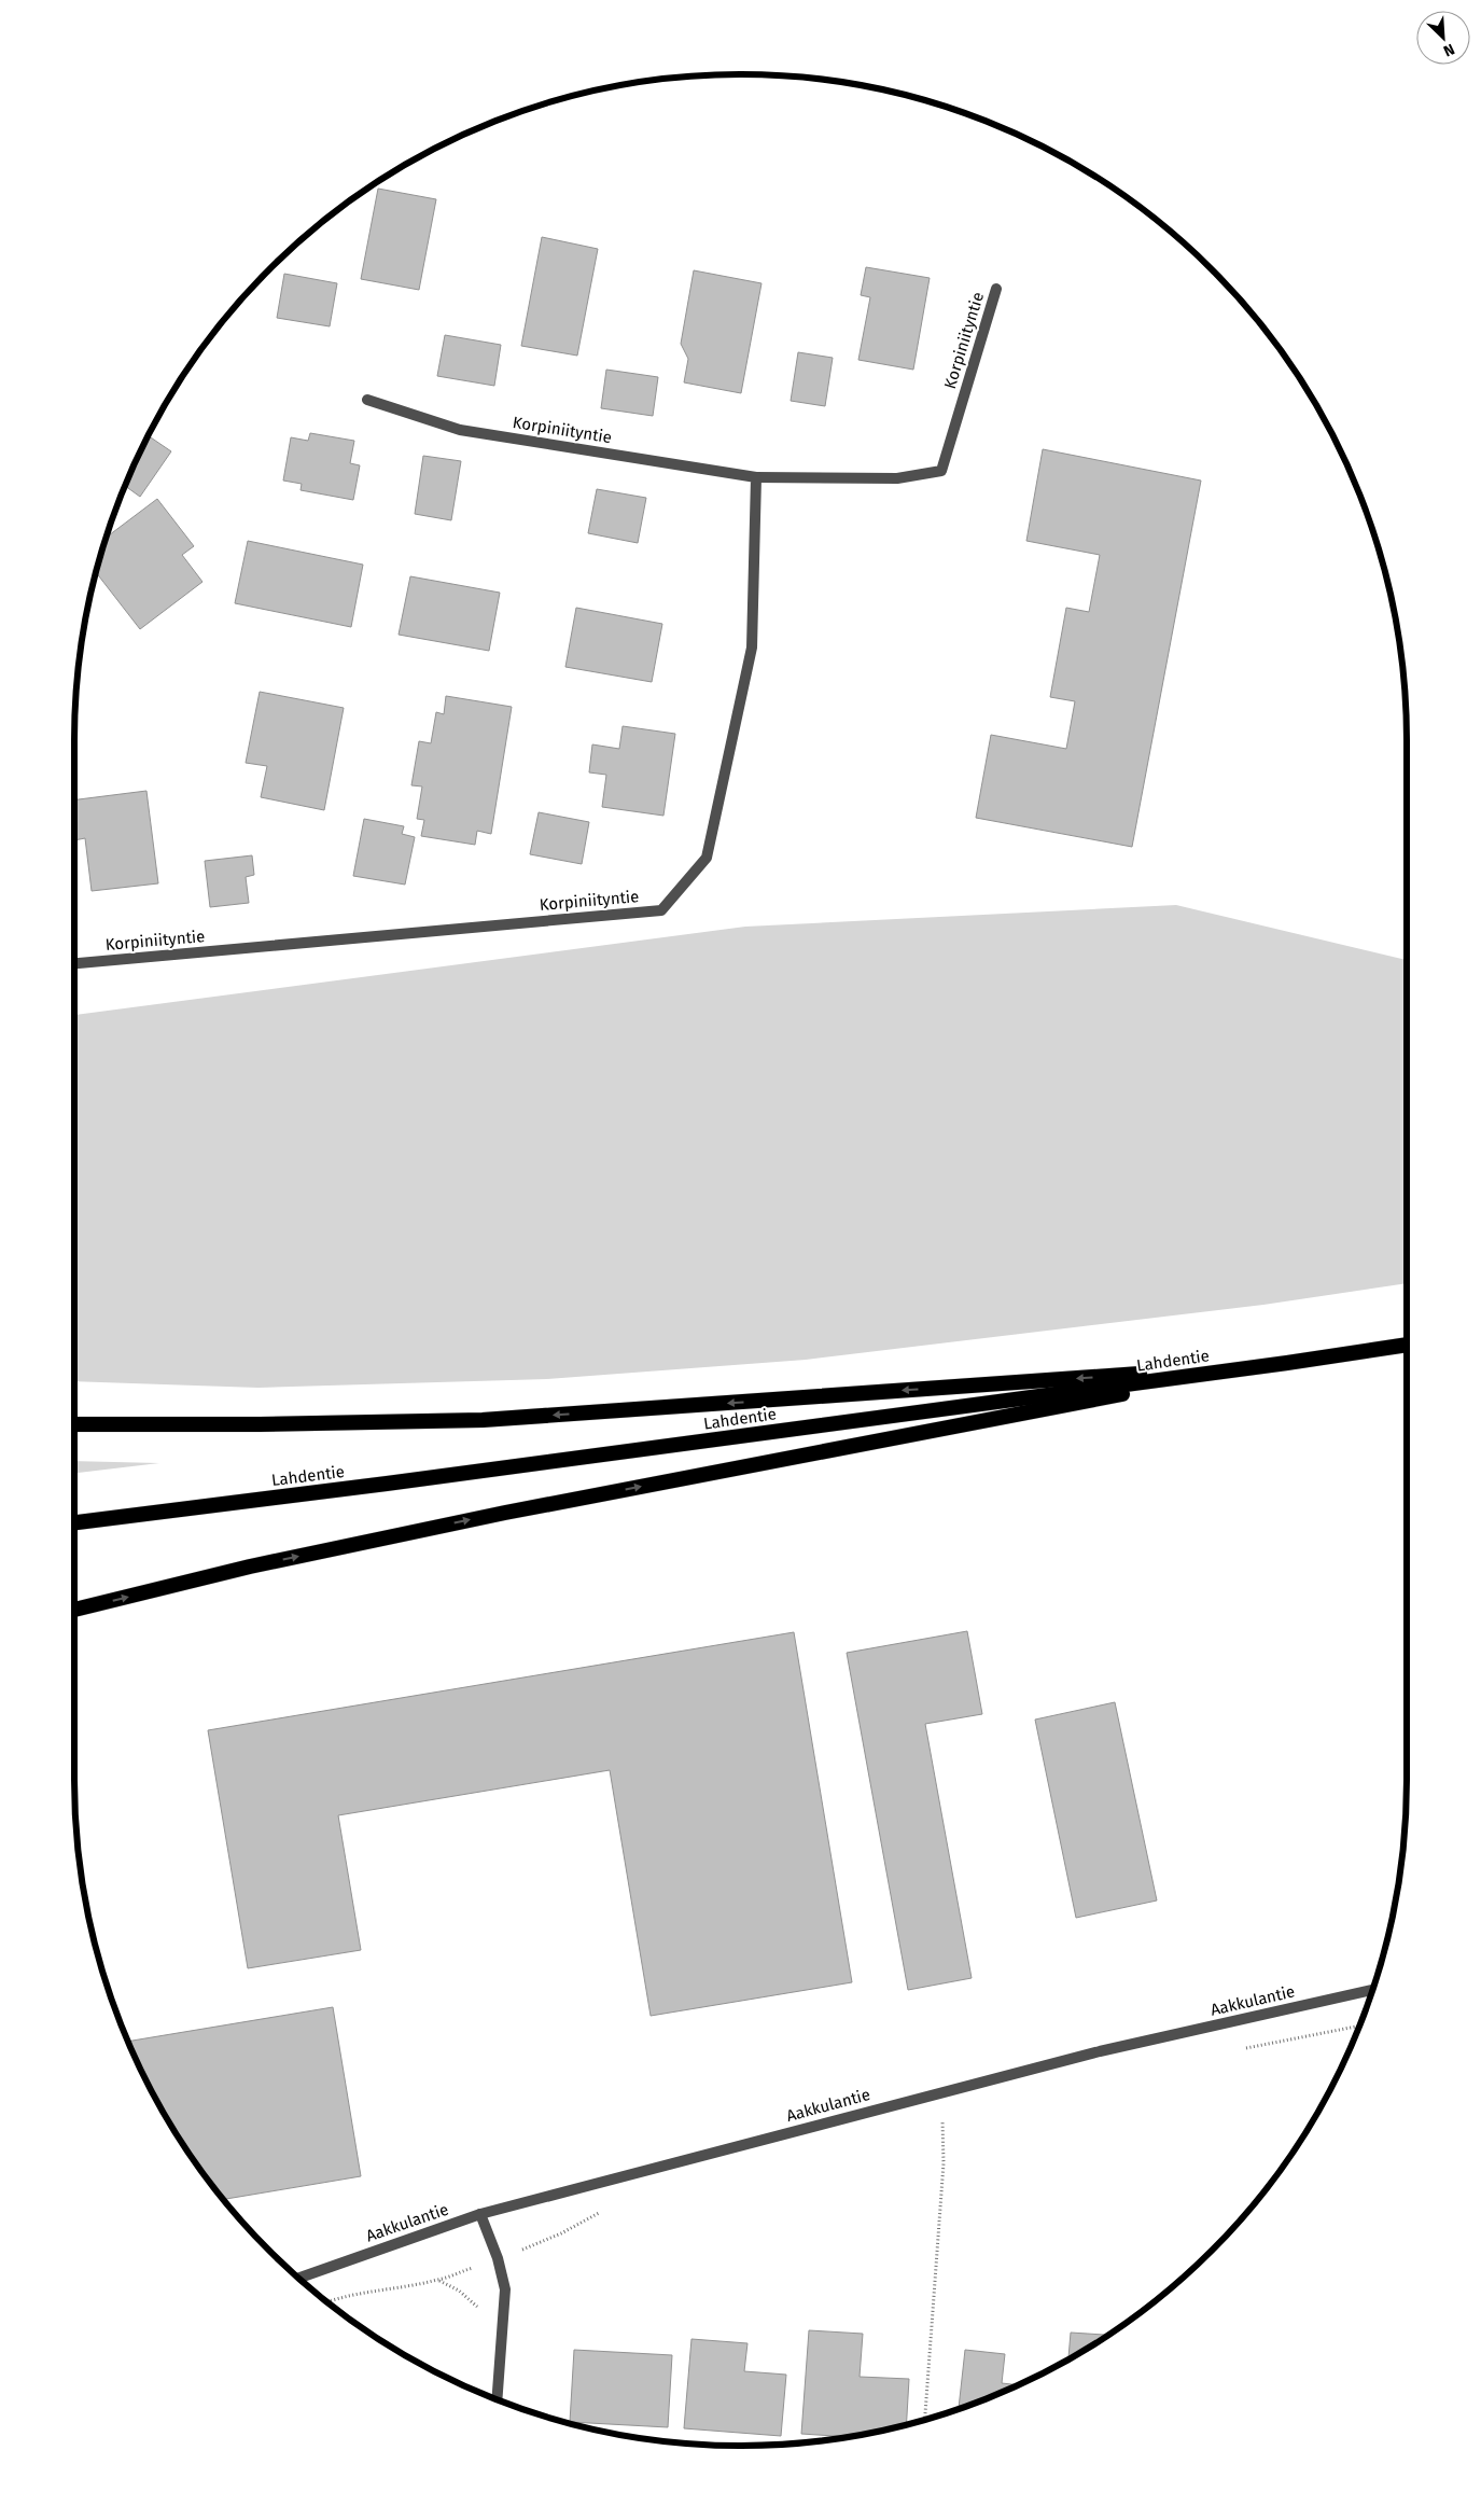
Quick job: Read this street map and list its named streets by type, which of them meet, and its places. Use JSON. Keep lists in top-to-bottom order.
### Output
{
  "streets": {
    "highway": ["Lahdentie"],
    "street": ["Korpiniityntie", "Aakkulantie"]
  },
  "north": "bottom right"
}
